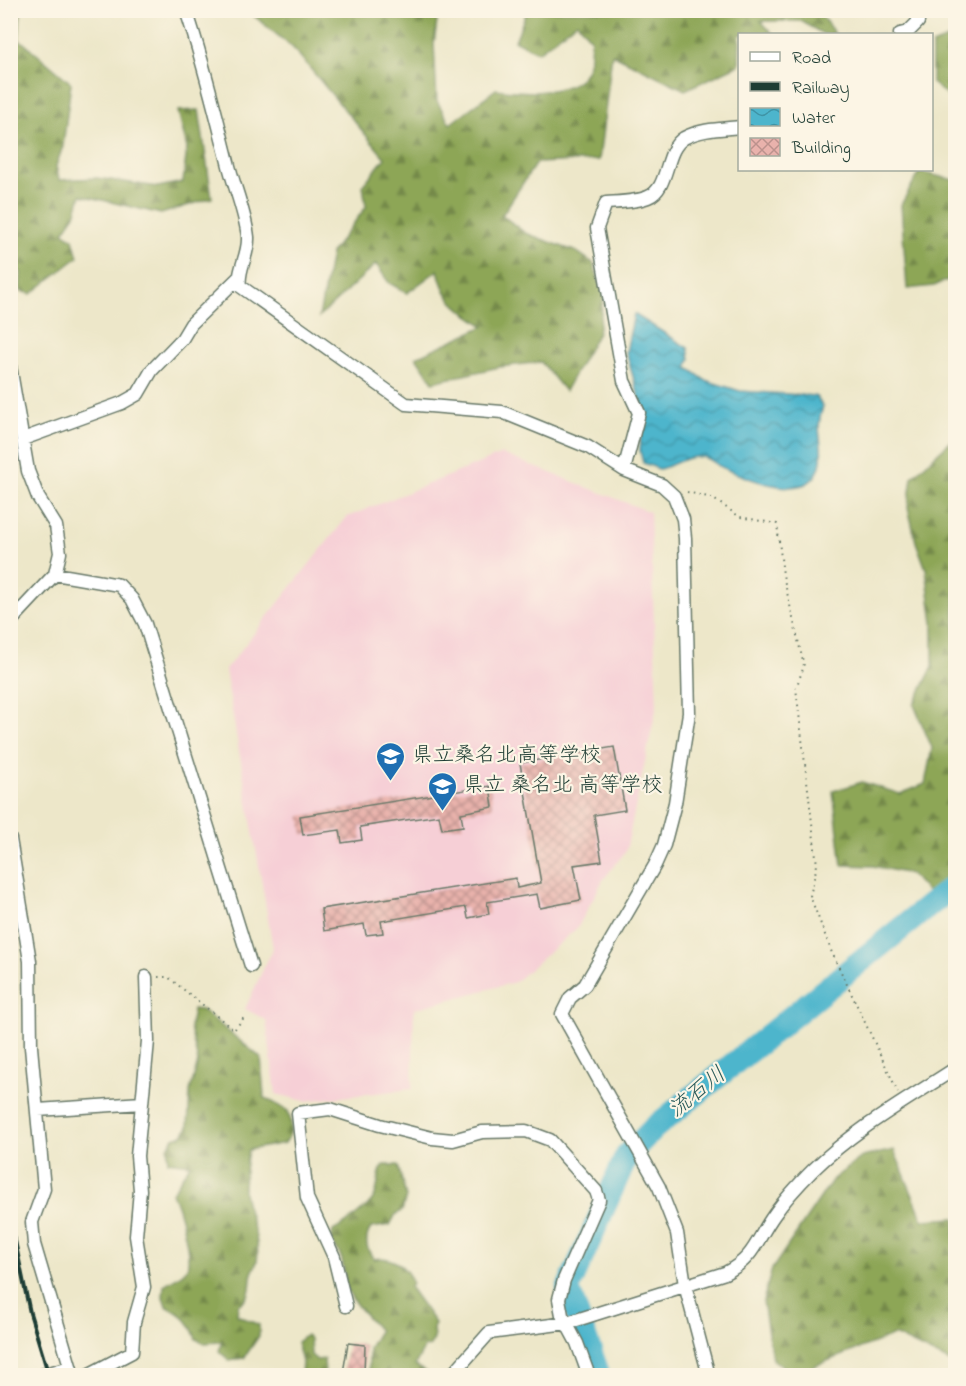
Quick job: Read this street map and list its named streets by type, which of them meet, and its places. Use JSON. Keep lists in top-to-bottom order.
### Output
{
  "water": ["流石川"],
  "places": {
    "school or university": ["県立桑名北高等学校", "県立 桑名北 高等学校"]
  },
  "legend": [
    "Road",
    "Railway",
    "Water",
    "Building"
  ]
}
